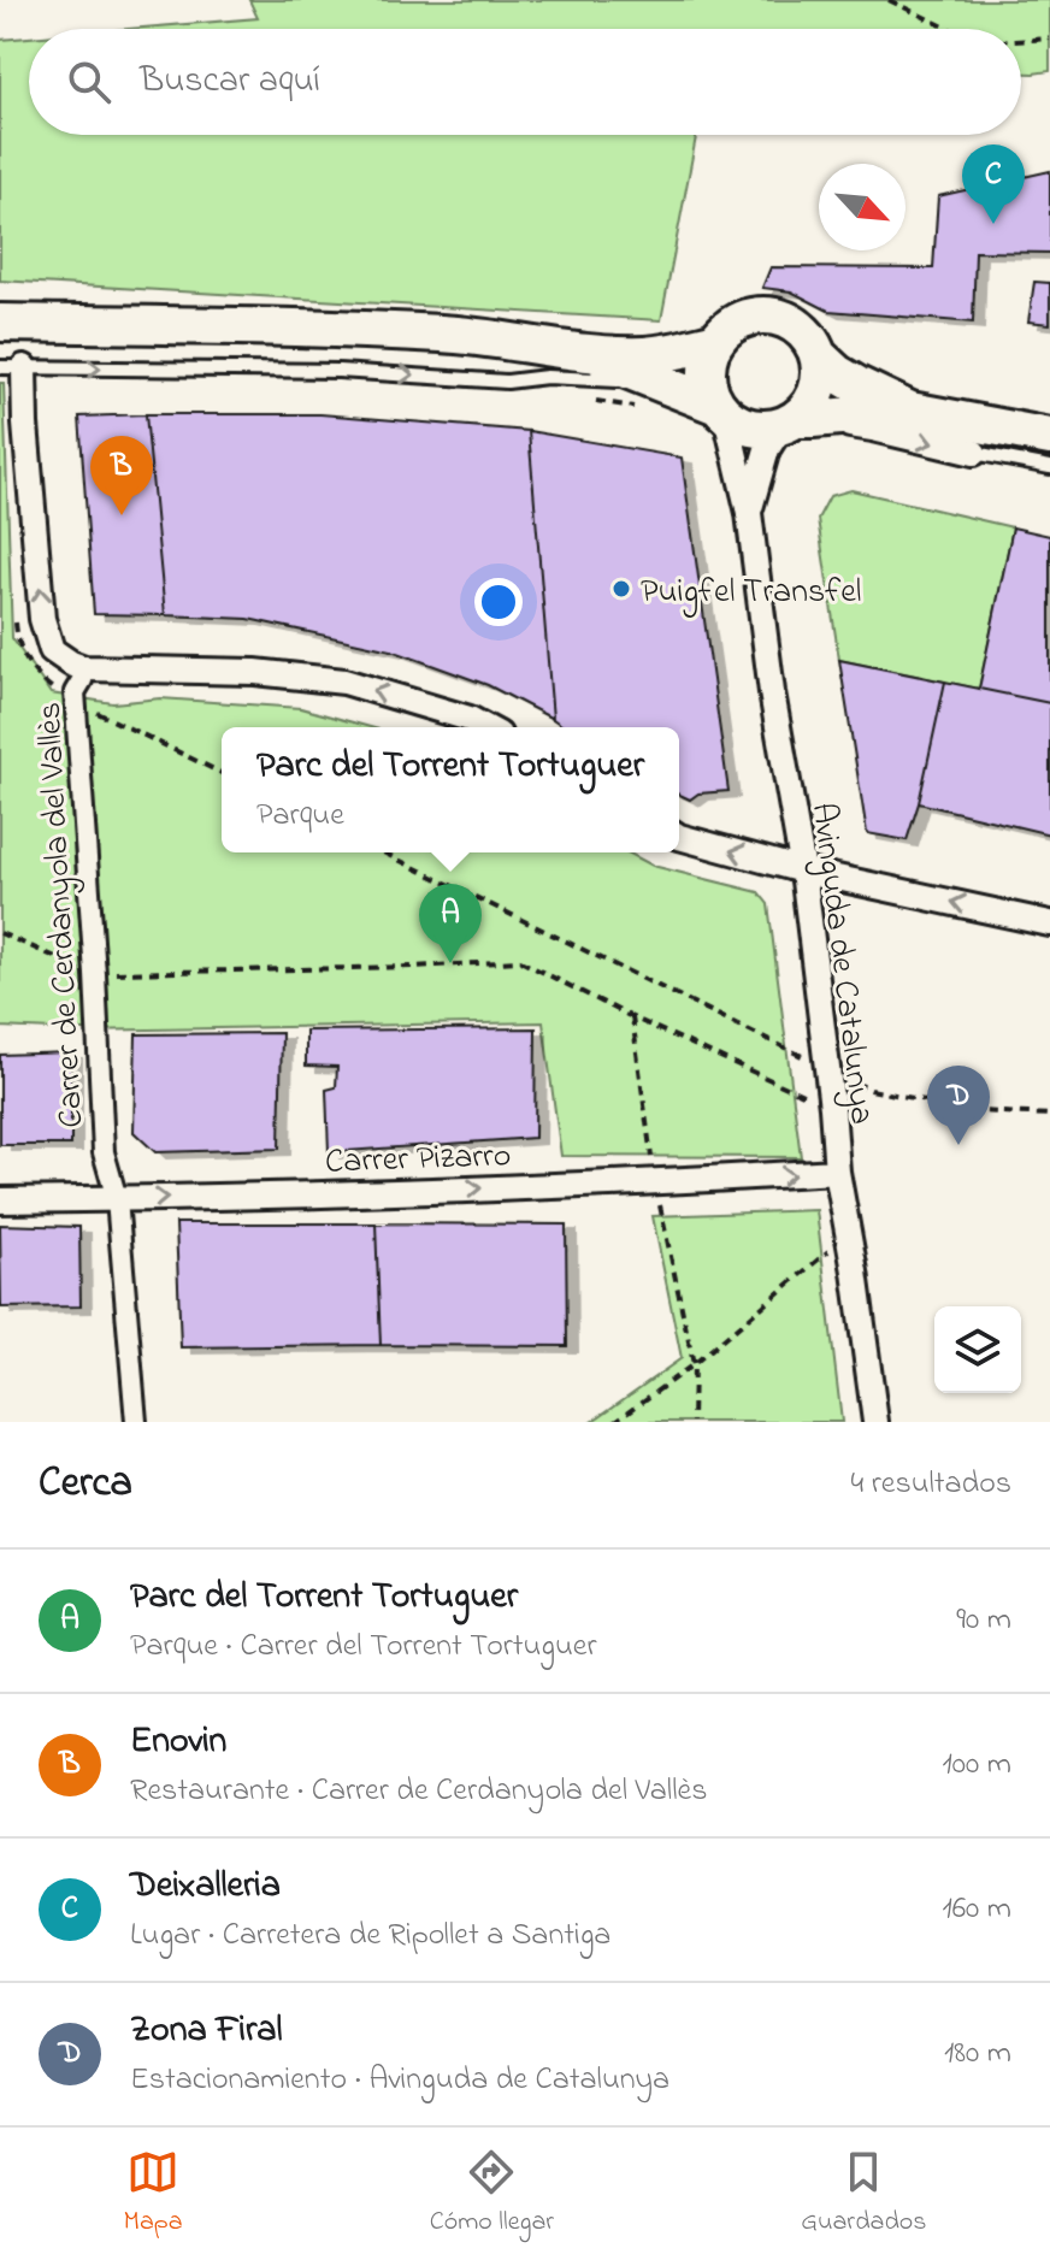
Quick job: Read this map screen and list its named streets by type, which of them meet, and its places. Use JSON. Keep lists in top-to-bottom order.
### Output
{
  "streets": {
    "street": ["Carrer de Cerdanyola del Vallès", "Avinguda de Catalunya", "Carrer Pizarro"]
  },
  "crossings": [
    ["Carrer de Cerdanyola del Vallès", "Carrer Pizarro"],
    ["Avinguda de Catalunya", "Carrer Pizarro"]
  ],
  "one_way": ["Carrer Pizarro"],
  "places": ["Puigfel Transfel"],
  "north": "bottom right",
  "page": {
    "search": "Buscar aquí",
    "pins": [
      "C",
      "B",
      "A",
      "D"
    ],
    "popup": ["Parc del Torrent Tortuguer", "Parque"],
    "heading": ["Cerca", "4 resultados"],
    "list": [
      {
        "mark": "A",
        "name": "Parc del Torrent Tortuguer",
        "note": "Parque · Carrer del Torrent Tortuguer",
        "value": "90 m"
      },
      {
        "mark": "B",
        "name": "Enovin",
        "note": "Restaurante · Carrer de Cerdanyola del Vallès",
        "value": "100 m"
      },
      {
        "mark": "C",
        "name": "Deixalleria",
        "note": "Lugar · Carretera de Ripollet a Santiga",
        "value": "160 m"
      },
      {
        "mark": "D",
        "name": "Zona Firal",
        "note": "Estacionamiento · Avinguda de Catalunya",
        "value": "180 m"
      }
    ],
    "nav": ["Mapa", "Cómo llegar", "Guardados"]
  }
}
